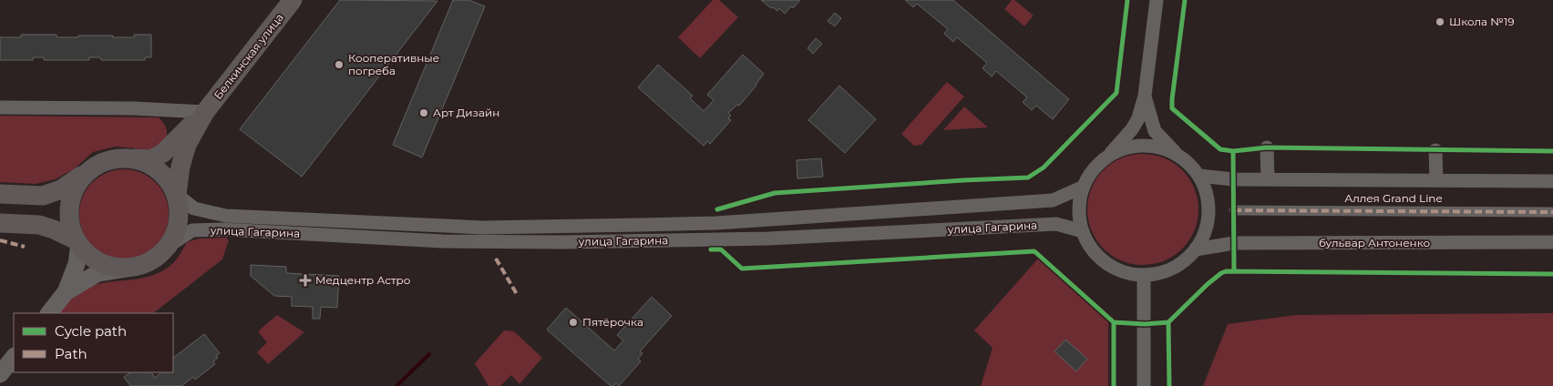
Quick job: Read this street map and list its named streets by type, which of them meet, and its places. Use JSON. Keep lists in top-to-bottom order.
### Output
{
  "streets": {
    "main road": ["Белкинская улица"],
    "street": ["Аллея Grand Line", "улица Гагарина", "бульвар Антоненко"]
  },
  "crossings": [
    ["Белкинская улица", "улица Гагарина"],
    ["улица Гагарина", "бульвар Антоненко"]
  ],
  "places": {
    "other": [
      "Школа №19",
      "Кооперативные погреба",
      "Арт Дизайн",
      "Пятёрочка"
    ],
    "health": ["Медцентр Астро"]
  },
  "legend": ["Cycle path", "Path"]
}
